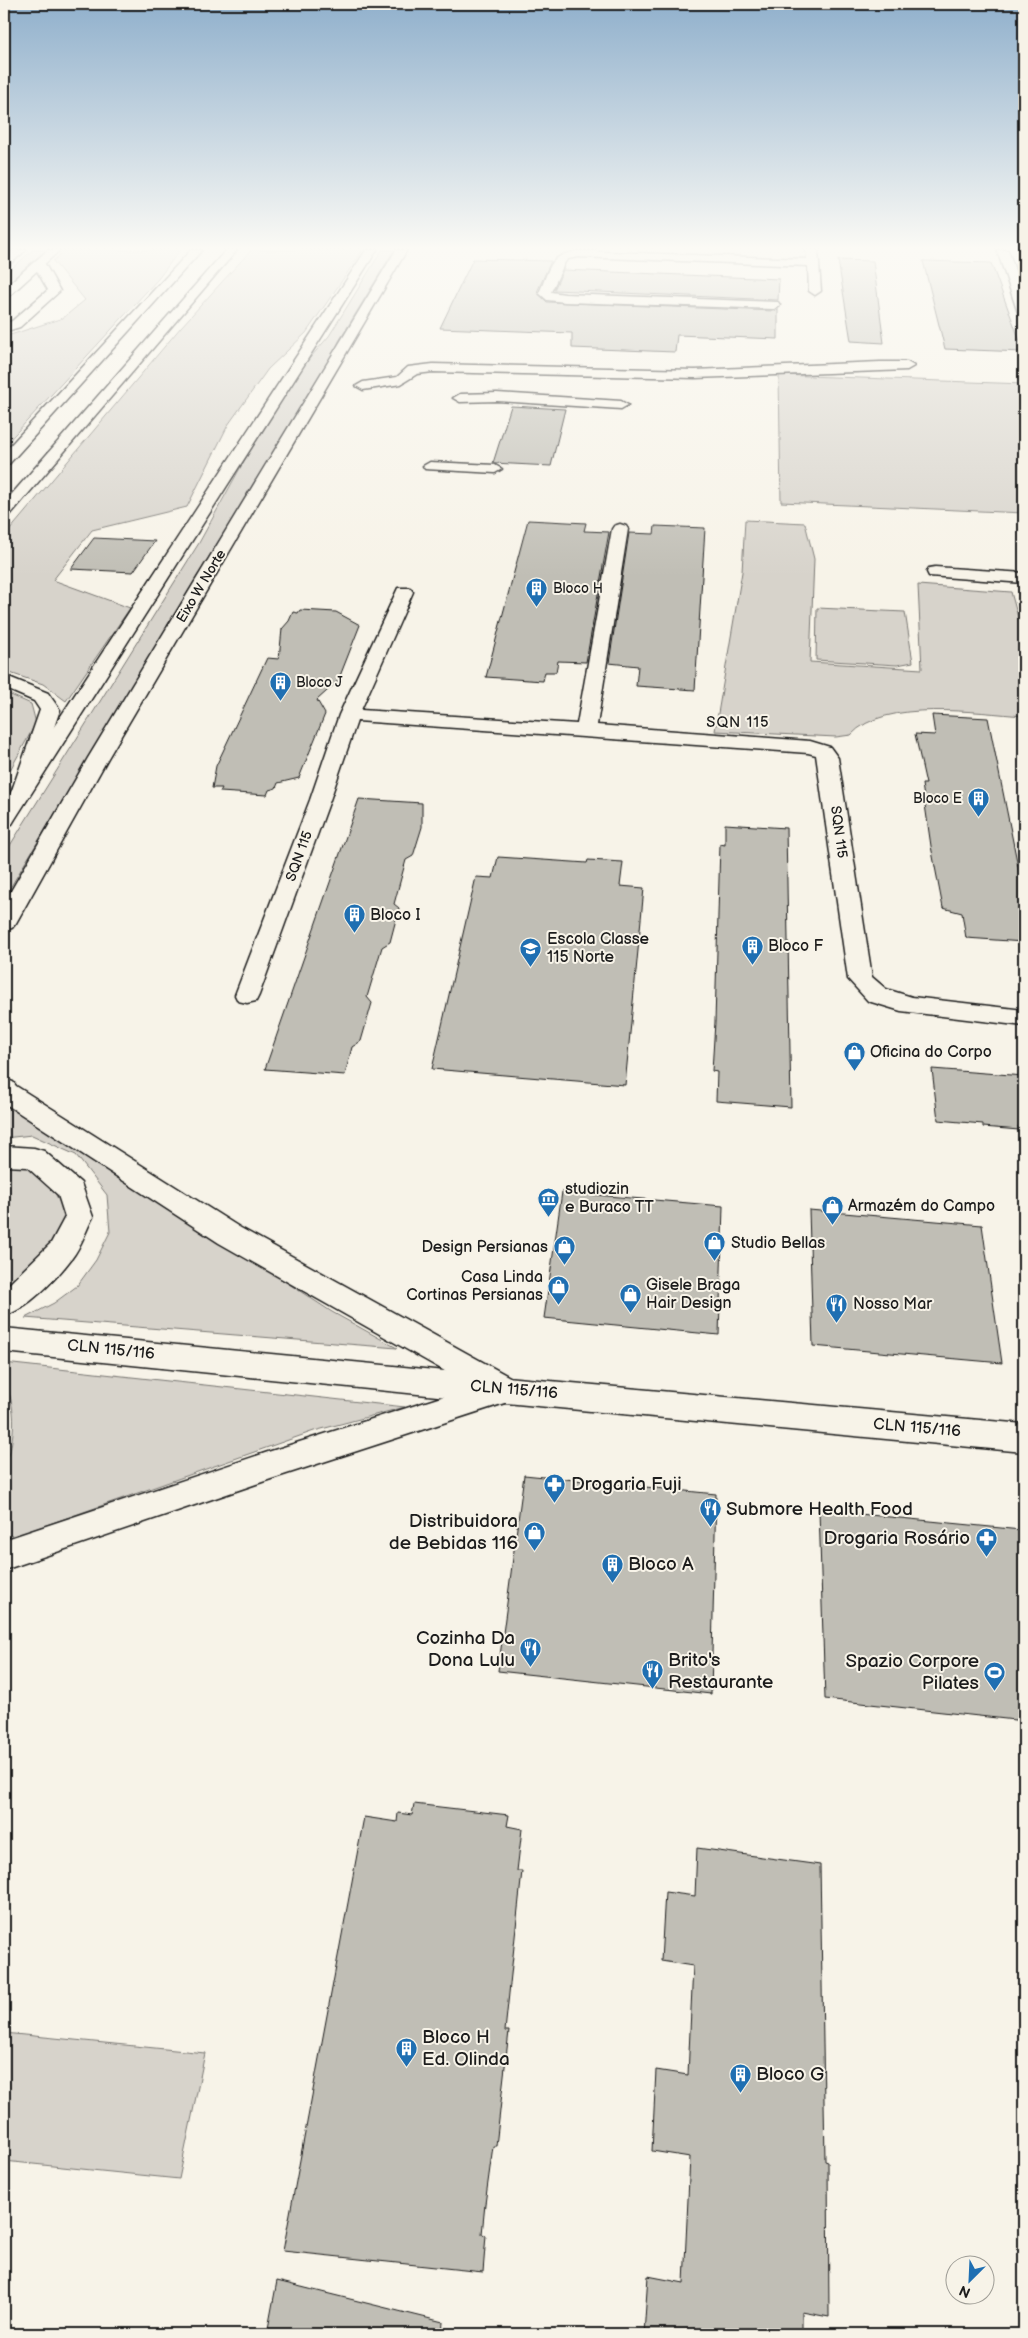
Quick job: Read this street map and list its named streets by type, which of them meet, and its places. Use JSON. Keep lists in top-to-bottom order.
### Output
{
  "streets": {
    "main road": ["Eixo W Norte", "SQN 115", "CLN 115/116"]
  },
  "districts": ["SQN 115"],
  "places": {
    "building": [
      "Bloco H",
      "Bloco J",
      "Bloco E",
      "Bloco I",
      "Bloco F",
      "Bloco A",
      "Bloco H Ed. Olinda",
      "Bloco G"
    ],
    "school or university": ["Escola Classe 115 Norte"],
    "shop": [
      "Oficina do Corpo",
      "Armazém do Campo",
      "Studio Bellas",
      "Design Persianas",
      "Casa Linda Cortinas Persianas",
      "Gisele Braga Hair Design",
      "Distribuidora de Bebidas 116"
    ],
    "museum": ["studiozin e Buraco TT"],
    "restaurant": [
      "Nosso Mar",
      "Submore Health Food",
      "Cozinha Da Dona Lulu",
      "Brito's Restaurante"
    ],
    "pharmacy": ["Drogaria Fuji", "Drogaria Rosário"],
    "sports": ["Spazio Corpore Pilates"]
  },
  "north": "bottom left"
}
